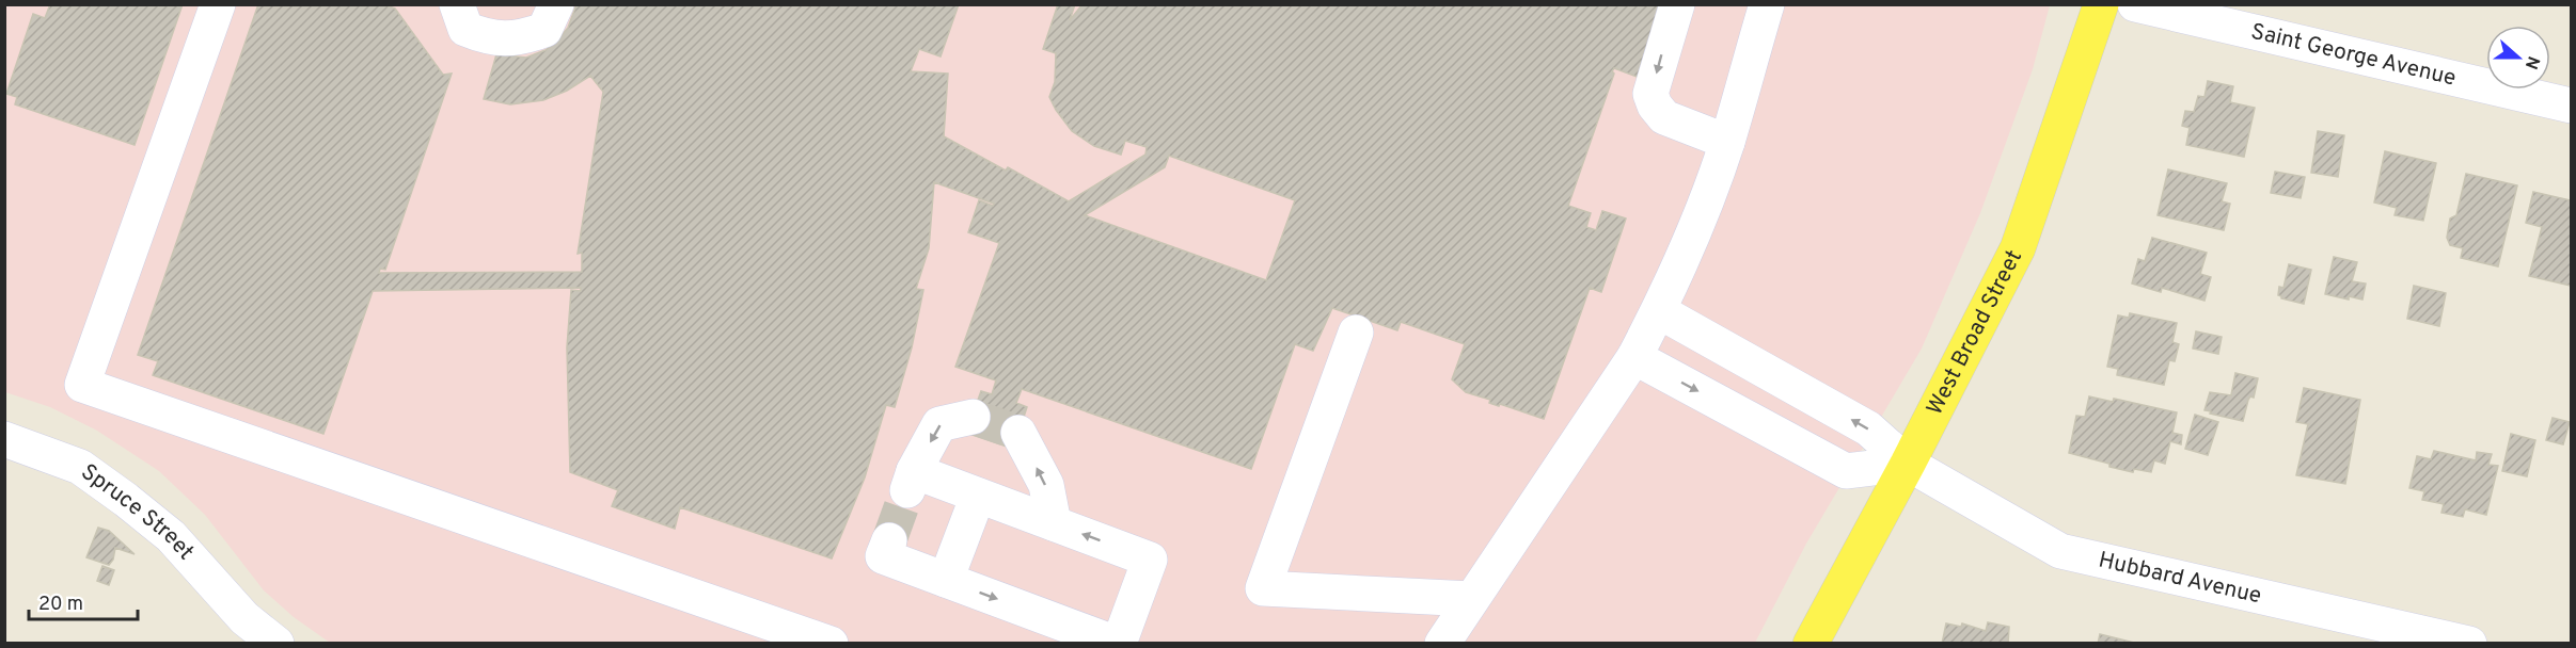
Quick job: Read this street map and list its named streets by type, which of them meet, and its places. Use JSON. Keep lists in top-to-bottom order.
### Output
{
  "streets": {
    "main road": ["West Broad Street"],
    "street": ["Saint George Avenue", "Spruce Street", "Hubbard Avenue"]
  },
  "crossings": [
    ["West Broad Street", "Hubbard Avenue"]
  ],
  "scale_bar": "20 m",
  "north": "right"
}
